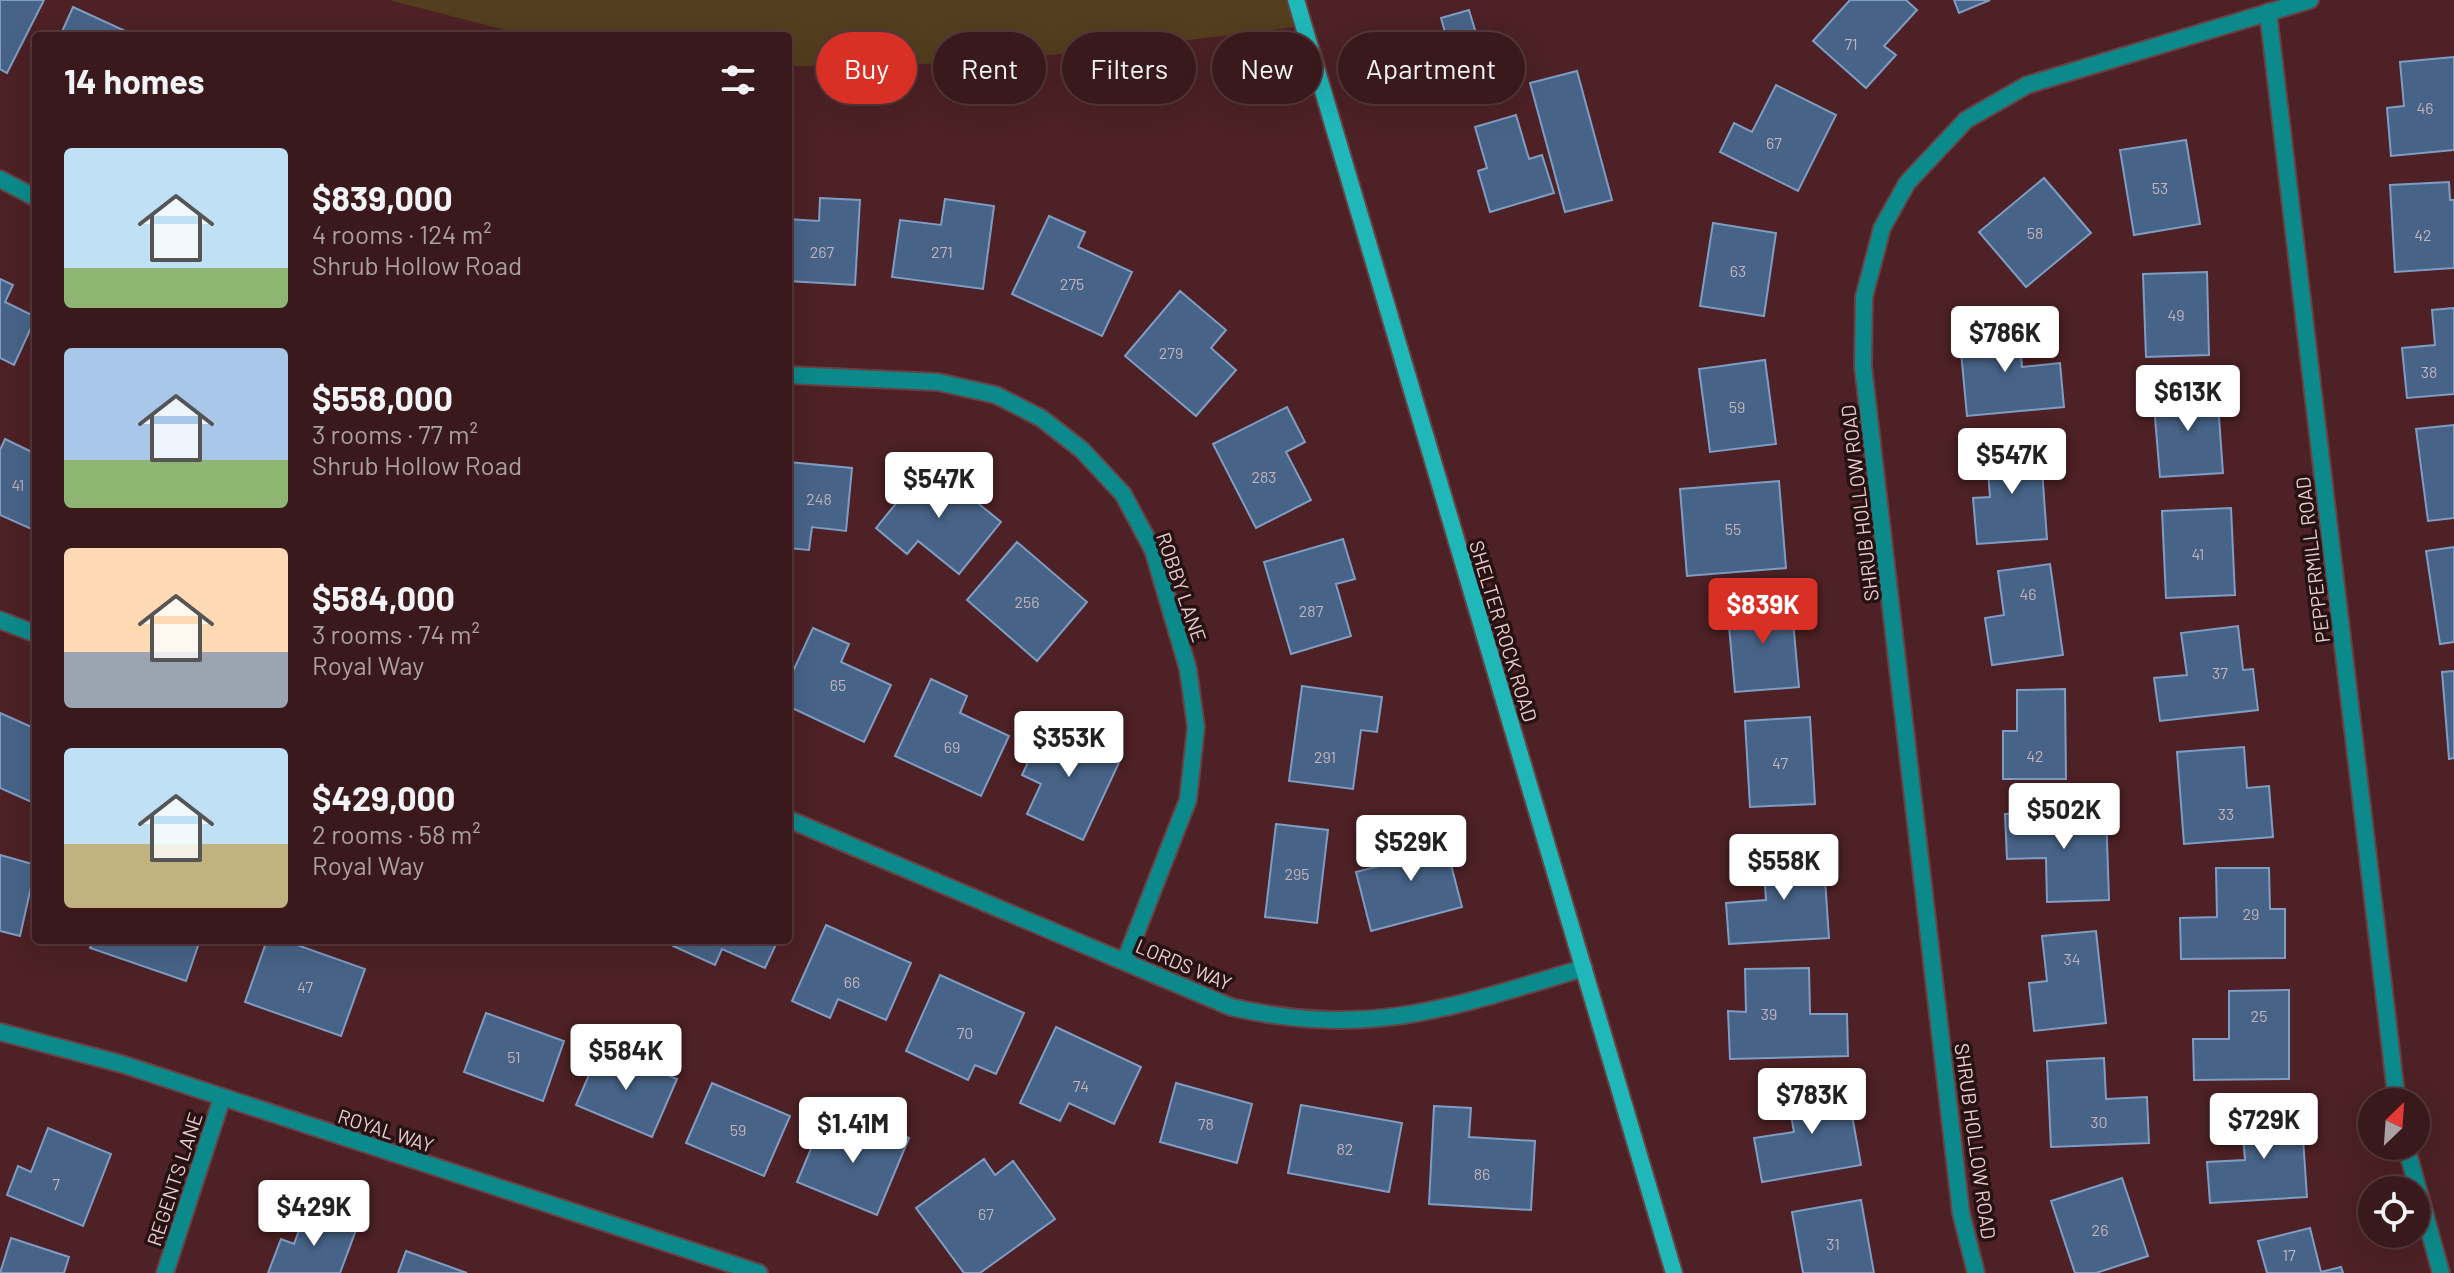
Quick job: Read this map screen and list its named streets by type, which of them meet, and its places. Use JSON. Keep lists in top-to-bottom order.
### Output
{
  "streets": {
    "main road": ["SHELTER ROCK ROAD"],
    "street": [
      "SHRUB HOLLOW ROAD",
      "PEPPERMILL ROAD",
      "ROBBY LANE",
      "LORDS WAY",
      "ROYAL WAY",
      "REGENTS LANE"
    ]
  },
  "crossings": [
    ["SHRUB HOLLOW ROAD", "PEPPERMILL ROAD"],
    ["ROBBY LANE", "LORDS WAY"],
    ["SHELTER ROCK ROAD", "LORDS WAY"],
    ["ROYAL WAY", "REGENTS LANE"]
  ],
  "house_numbers": [
    "71",
    "46",
    "67",
    "53",
    "58",
    "42",
    "267",
    "271",
    "63",
    "275",
    "49",
    "279",
    "38",
    "59",
    "283",
    "41",
    "248",
    "55",
    "41",
    "46",
    "256",
    "287",
    "37",
    "65",
    "69",
    "42",
    "291",
    "47",
    "33",
    "295",
    "29",
    "34",
    "66",
    "47",
    "39",
    "25",
    "70",
    "51",
    "74",
    "30",
    "78",
    "59",
    "82",
    "86",
    "7",
    "67",
    "26",
    "31",
    "17"
  ],
  "north": "top right",
  "page": {
    "chip": [
      "Buy",
      "Rent",
      "Filters",
      "New",
      "Apartment"
    ],
    "heading": "14 homes",
    "list": [
      {
        "name": "$839,000",
        "note": "4 rooms · 124 m² · Shrub Hollow Road"
      },
      {
        "name": "$558,000",
        "note": "3 rooms · 77 m² · Shrub Hollow Road"
      },
      {
        "name": "$584,000",
        "note": "3 rooms · 74 m² · Royal Way"
      },
      {
        "name": "$429,000",
        "note": "2 rooms · 58 m² · Royal Way"
      }
    ],
    "price": [
      "$786K",
      "$613K",
      "$547K",
      "$547K",
      "$839K",
      "$353K",
      "$502K",
      "$529K",
      "$558K",
      "$584K",
      "$783K",
      "$729K",
      "$1.41M",
      "$429K"
    ]
  }
}
